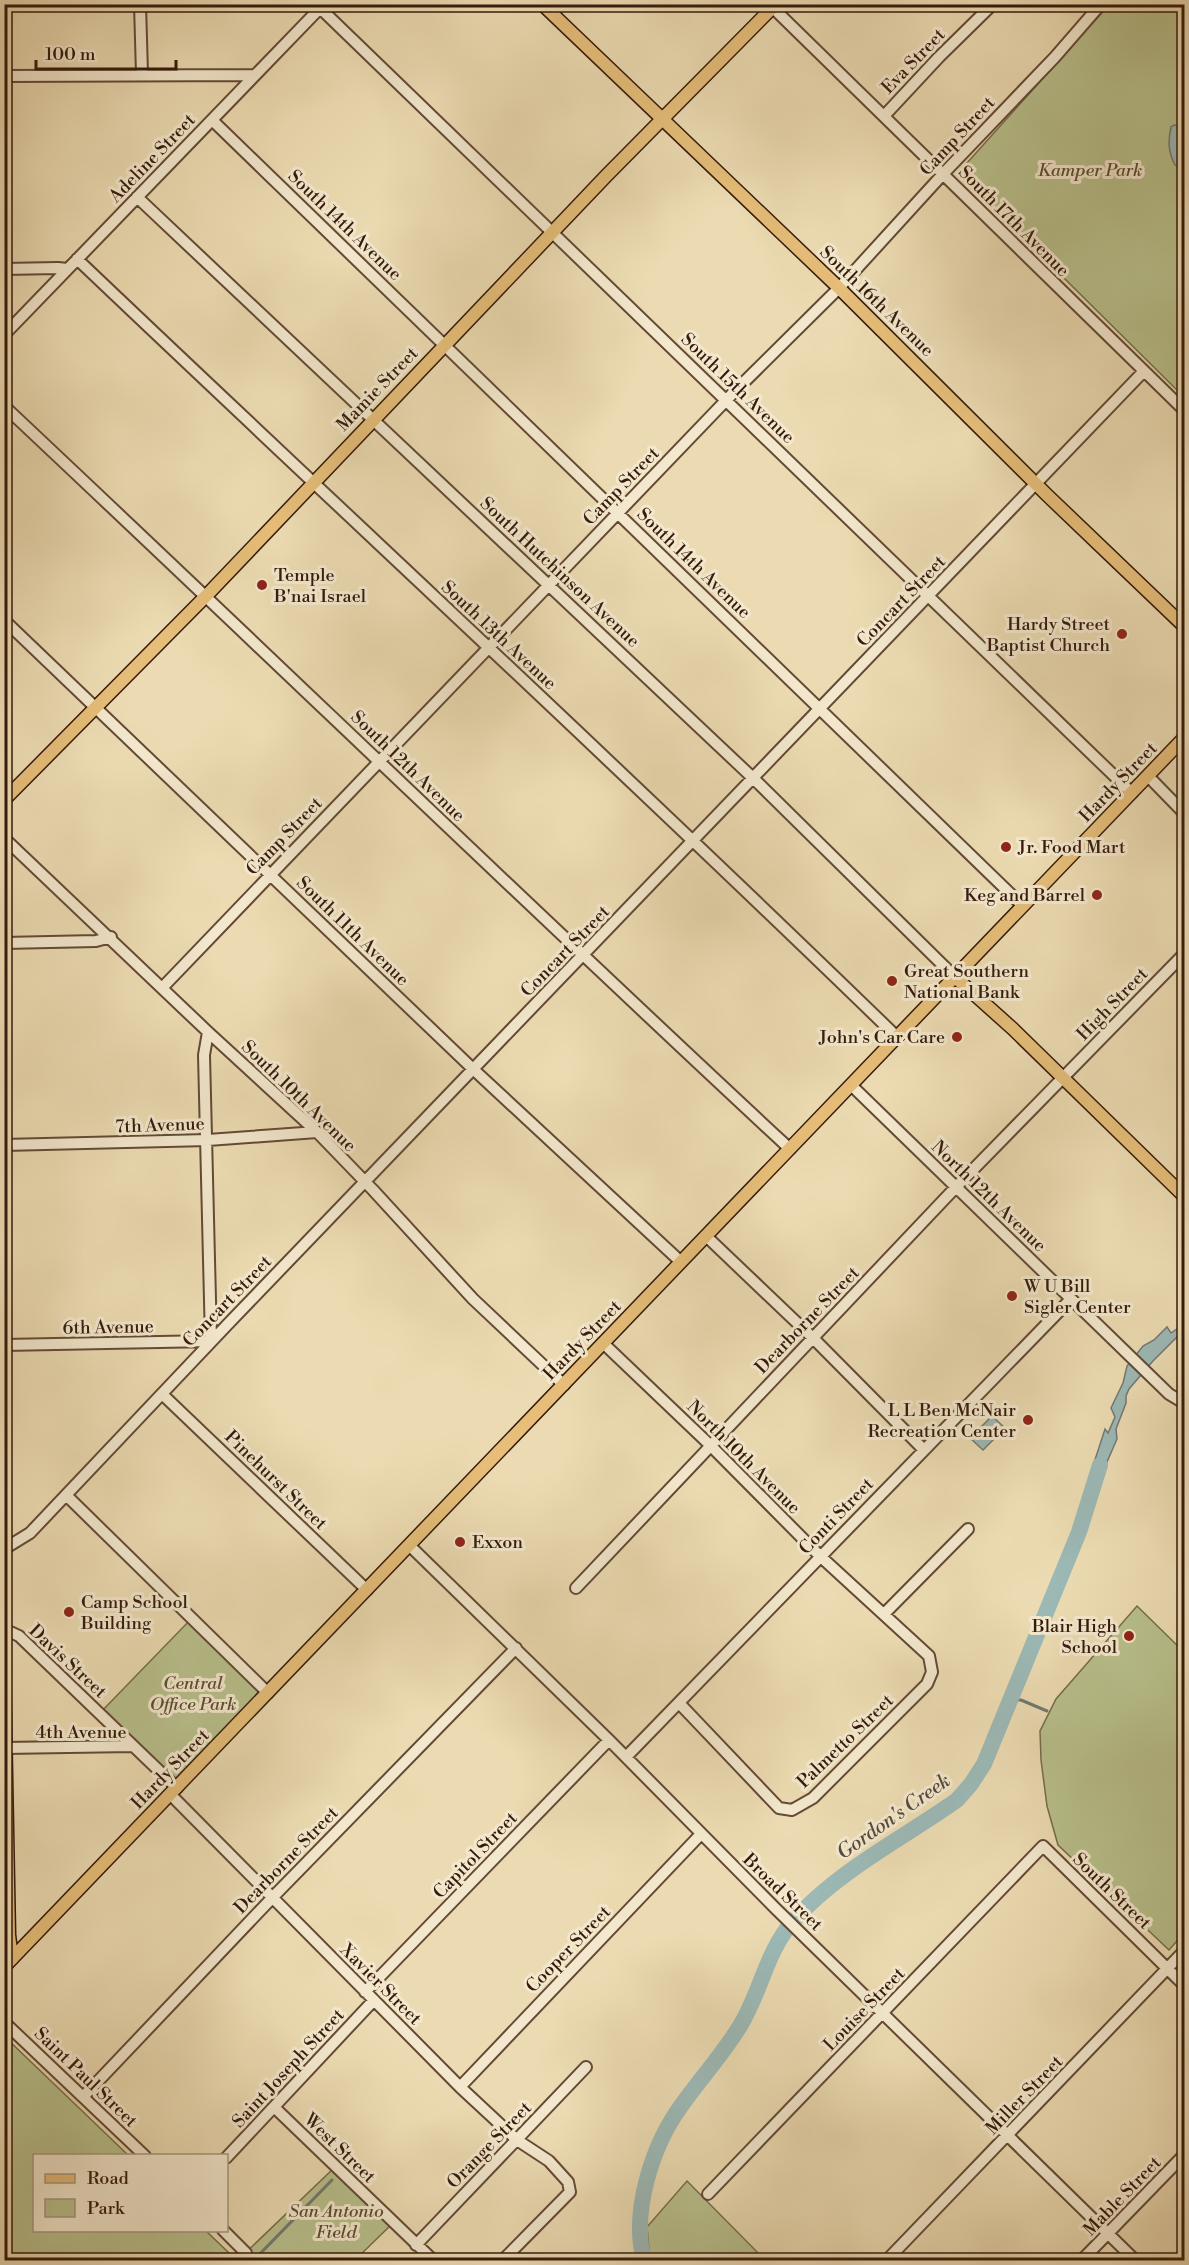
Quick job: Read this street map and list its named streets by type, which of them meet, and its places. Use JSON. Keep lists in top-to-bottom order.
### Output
{
  "streets": {
    "main road": ["South 16th Avenue", "Mamie Street", "Hardy Street"],
    "street": [
      "Eva Street",
      "Camp Street",
      "Adeline Street",
      "South 17th Avenue",
      "South 14th Avenue",
      "South 15th Avenue",
      "South Hutchinson Avenue",
      "Concart Street",
      "South 13th Avenue",
      "South 12th Avenue",
      "South 11th Avenue",
      "High Street",
      "South 10th Avenue",
      "7th Avenue",
      "North 12th Avenue",
      "Dearborne Street",
      "6th Avenue",
      "North 10th Avenue",
      "Pinehurst Street",
      "Conti Street",
      "Davis Street",
      "4th Avenue",
      "Palmetto Street",
      "Capitol Street",
      "South Street",
      "Broad Street",
      "Cooper Street",
      "Xavier Street",
      "Louise Street",
      "Saint Joseph Street",
      "Saint Paul Street",
      "Miller Street",
      "Orange Street",
      "West Street",
      "Mable Street"
    ]
  },
  "crossings": [
    ["Eva Street", "South 17th Avenue"],
    ["Camp Street", "South 17th Avenue"],
    ["Camp Street", "South 14th Avenue"],
    ["Camp Street", "South 16th Avenue"],
    ["Camp Street", "South 15th Avenue"],
    ["Camp Street", "South Hutchinson Avenue"],
    ["Camp Street", "South 13th Avenue"],
    ["Camp Street", "South 12th Avenue"],
    ["Camp Street", "South 11th Avenue"],
    ["Camp Street", "South 10th Avenue"],
    ["Adeline Street", "South 14th Avenue"],
    ["Adeline Street", "South 15th Avenue"],
    ["Adeline Street", "South Hutchinson Avenue"],
    ["Adeline Street", "South 13th Avenue"],
    ["South 17th Avenue", "Mamie Street"],
    ["South 17th Avenue", "Concart Street"],
    ["South 14th Avenue", "Mamie Street"],
    ["South 14th Avenue", "Concart Street"],
    ["South 14th Avenue", "Hardy Street"],
    ["South 16th Avenue", "Mamie Street"],
    ["South 16th Avenue", "Concart Street"],
    ["South 15th Avenue", "Mamie Street"],
    ["South 15th Avenue", "Concart Street"],
    ["South 15th Avenue", "Hardy Street"],
    ["Mamie Street", "South Hutchinson Avenue"],
    ["Mamie Street", "South 13th Avenue"],
    ["Mamie Street", "South 12th Avenue"],
    ["Mamie Street", "South 11th Avenue"],
    ["South Hutchinson Avenue", "Concart Street"],
    ["South Hutchinson Avenue", "Hardy Street"],
    ["Concart Street", "South 13th Avenue"],
    ["Concart Street", "South 12th Avenue"],
    ["Concart Street", "South 11th Avenue"],
    ["Concart Street", "South 10th Avenue"],
    ["Concart Street", "6th Avenue"],
    ["Concart Street", "Pinehurst Street"],
    ["South 13th Avenue", "Hardy Street"],
    ["South 12th Avenue", "Hardy Street"],
    ["Hardy Street", "South 11th Avenue"],
    ["Hardy Street", "South 10th Avenue"],
    ["Hardy Street", "North 12th Avenue"],
    ["Hardy Street", "North 10th Avenue"],
    ["Hardy Street", "Pinehurst Street"],
    ["Hardy Street", "4th Avenue"],
    ["Hardy Street", "Broad Street"],
    ["Hardy Street", "Xavier Street"],
    ["High Street", "Dearborne Street"],
    ["South 10th Avenue", "7th Avenue"],
    ["North 12th Avenue", "Dearborne Street"],
    ["North 12th Avenue", "Conti Street"],
    ["Dearborne Street", "North 10th Avenue"],
    ["Dearborne Street", "Broad Street"],
    ["Dearborne Street", "Xavier Street"],
    ["Dearborne Street", "Saint Paul Street"],
    ["North 10th Avenue", "Conti Street"],
    ["North 10th Avenue", "Palmetto Street"],
    ["Conti Street", "Palmetto Street"],
    ["Conti Street", "Broad Street"],
    ["Davis Street", "4th Avenue"],
    ["4th Avenue", "Xavier Street"],
    ["Capitol Street", "Broad Street"],
    ["Capitol Street", "Xavier Street"],
    ["South Street", "Louise Street"],
    ["South Street", "Miller Street"],
    ["Broad Street", "Cooper Street"],
    ["Broad Street", "Louise Street"],
    ["Broad Street", "Miller Street"],
    ["Broad Street", "Mable Street"],
    ["Cooper Street", "Xavier Street"],
    ["Xavier Street", "Saint Joseph Street"],
    ["Xavier Street", "Orange Street"],
    ["Saint Joseph Street", "West Street"],
    ["Orange Street", "West Street"]
  ],
  "water": ["Gordon's Creek"],
  "parks": ["Kamper Park", "Central Office Park", "San Antonio Field"],
  "places": [
    "Temple B'nai Israel",
    "Hardy Street Baptist Church",
    "Jr. Food Mart",
    "Keg and Barrel",
    "Great Southern National Bank",
    "John's Car Care",
    "W U Bill Sigler Center",
    "L L Ben McNair Recreation Center",
    "Exxon",
    "Camp School Building",
    "Blair High School"
  ],
  "legend": ["Road", "Park"],
  "scale_bar": "100 m"
}
